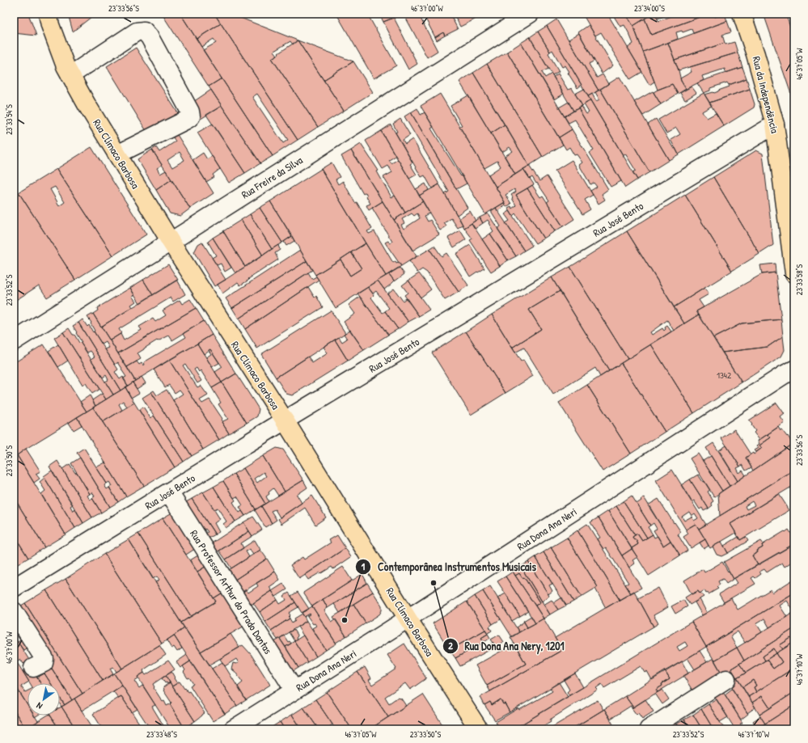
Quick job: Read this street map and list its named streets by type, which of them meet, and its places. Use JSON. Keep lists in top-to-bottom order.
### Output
{
  "streets": {
    "main road": ["Rua da Independência", "Rua Clímaco Barbosa"],
    "street": [
      "Rua Freire da Silva",
      "Rua José Bento",
      "Rua Dona Ana Neri",
      "Rua Professor Arthur do Prado Dantas"
    ]
  },
  "crossings": [
    ["Rua da Independência", "Rua José Bento"],
    ["Rua Clímaco Barbosa", "Rua Freire da Silva"],
    ["Rua Clímaco Barbosa", "Rua José Bento"],
    ["Rua Clímaco Barbosa", "Rua Dona Ana Neri"],
    ["Rua José Bento", "Rua Professor Arthur do Prado Dantas"],
    ["Rua Dona Ana Neri", "Rua Professor Arthur do Prado Dantas"]
  ],
  "places": ["Rua Dona Ana Nery, 1201", "Contemporânea Instrumentos Musicais"],
  "house_numbers": ["1342"],
  "north": "bottom left",
  "coordinates": [
    "23°33'56\"S",
    "46°37'00\"W",
    "23°34'00\"S",
    "46°37'05\"W",
    "23°33'54\"S",
    "23°33'58\"S",
    "23°33'52\"S",
    "23°33'50\"S",
    "46°37'10\"W",
    "23°33'48\"S"
  ]
}
